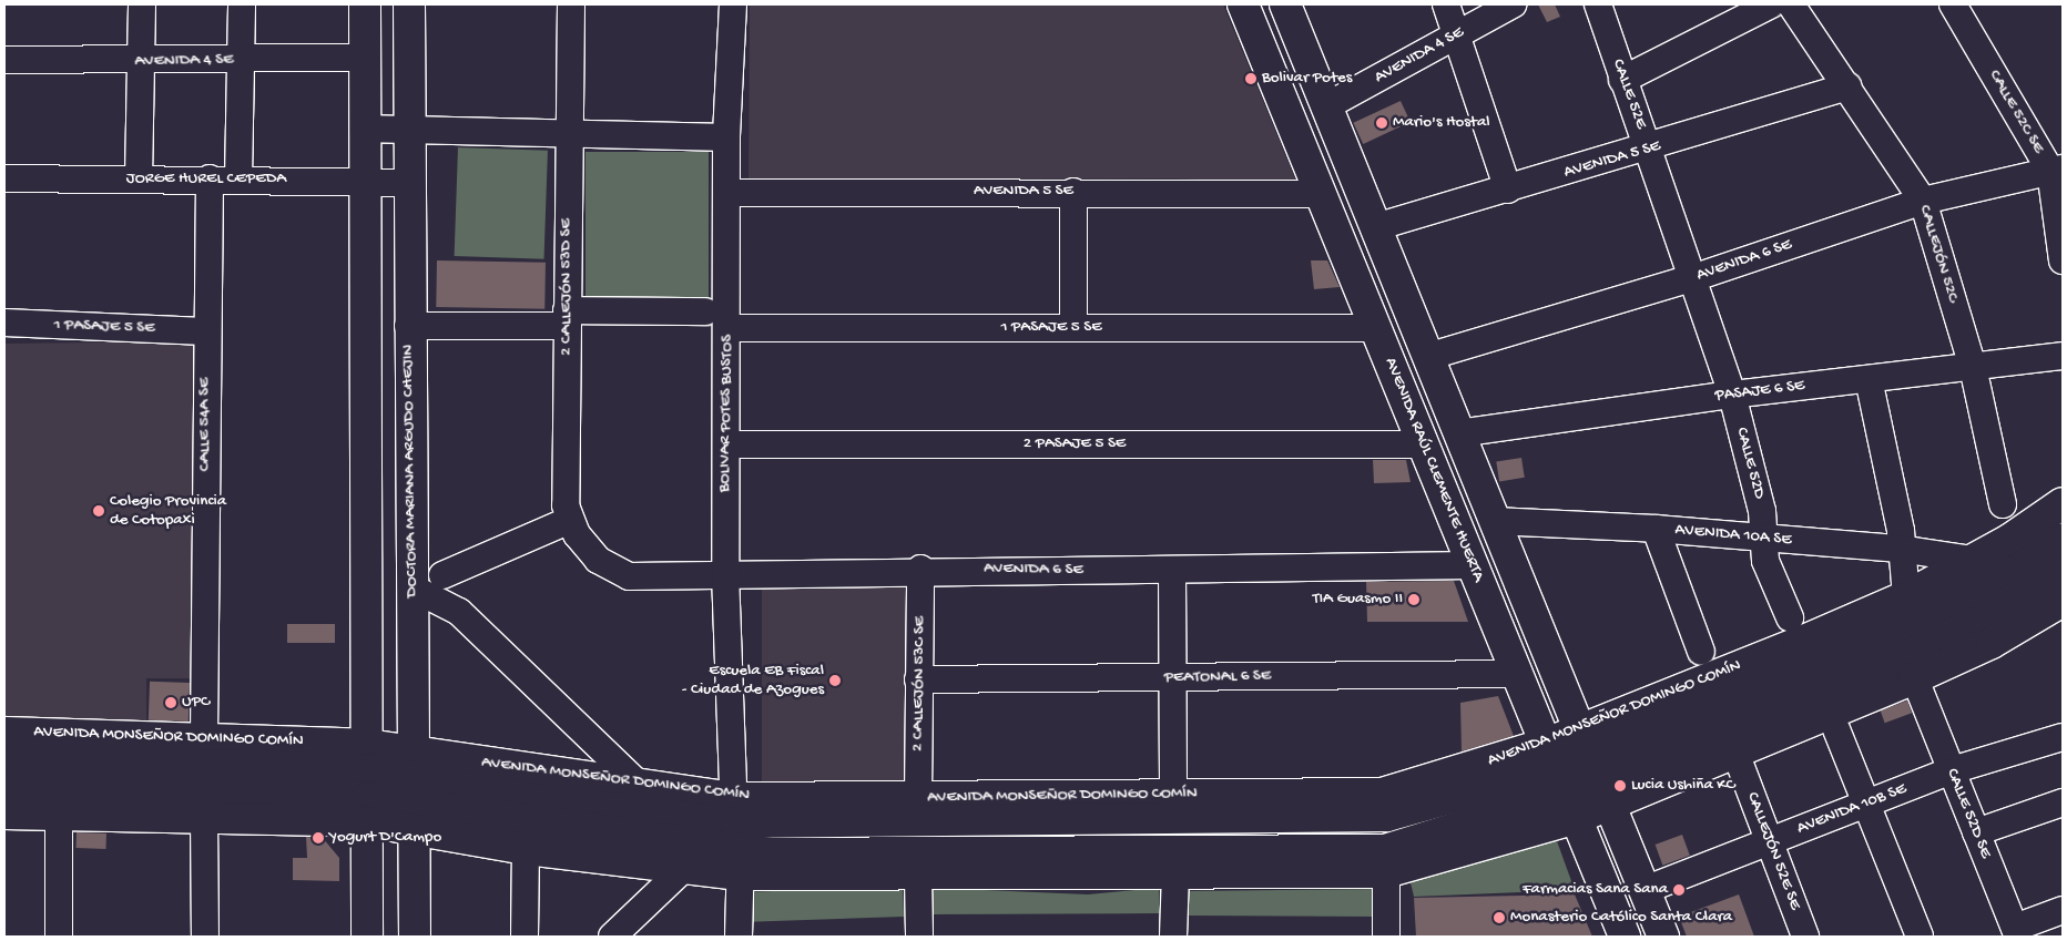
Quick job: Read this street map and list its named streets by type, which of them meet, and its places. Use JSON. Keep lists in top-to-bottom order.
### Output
{
  "streets": {
    "main road": ["AVENIDA RAÚL CLEMENTE HUERTA", "DOCTORA MARIANA ARGUDO CHEJIN", "AVENIDA MONSEÑOR DOMINGO COMÍN"],
    "street": [
      "AVENIDA 4 SE",
      "CALLE 52E",
      "CALLE 52C SE",
      "AVENIDA 5 SE",
      "JORGE HUREL CEPEDA",
      "CALLEJÓN 52C",
      "AVENIDA 6 SE",
      "2 CALLEJÓN 53D SE",
      "1 PASAJE 5 SE",
      "PASAJE 6 SE",
      "BOLIVAR POTES BUSTOS",
      "CALLE 54A SE",
      "2 PASAJE 5 SE",
      "CALLE 52D",
      "AVENIDA 10A SE",
      "PEATONAL 6 SE",
      "2 CALLEJÓN 53C SE",
      "AVENIDA 10B SE",
      "CALLE 52D SE",
      "CALLEJÓN 52E SE"
    ]
  },
  "crossings": [
    ["AVENIDA 4 SE", "AVENIDA RAÚL CLEMENTE HUERTA"],
    ["CALLE 52E", "AVENIDA 5 SE"],
    ["CALLE 52E", "AVENIDA 6 SE"],
    ["CALLE 52E", "CALLE 52D"],
    ["CALLE 52C SE", "AVENIDA 6 SE"],
    ["AVENIDA 5 SE", "CALLEJÓN 52C"],
    ["AVENIDA 5 SE", "BOLIVAR POTES BUSTOS"],
    ["AVENIDA 5 SE", "AVENIDA RAÚL CLEMENTE HUERTA"],
    ["JORGE HUREL CEPEDA", "CALLE 54A SE"],
    ["JORGE HUREL CEPEDA", "DOCTORA MARIANA ARGUDO CHEJIN"],
    ["CALLEJÓN 52C", "AVENIDA 6 SE"],
    ["CALLEJÓN 52C", "PASAJE 6 SE"],
    ["AVENIDA 6 SE", "2 CALLEJÓN 53D SE"],
    ["AVENIDA 6 SE", "BOLIVAR POTES BUSTOS"],
    ["AVENIDA 6 SE", "CALLE 52D"],
    ["AVENIDA 6 SE", "AVENIDA RAÚL CLEMENTE HUERTA"],
    ["AVENIDA 6 SE", "2 CALLEJÓN 53C SE"],
    ["1 PASAJE 5 SE", "BOLIVAR POTES BUSTOS"],
    ["1 PASAJE 5 SE", "CALLE 54A SE"],
    ["1 PASAJE 5 SE", "AVENIDA RAÚL CLEMENTE HUERTA"],
    ["PASAJE 6 SE", "CALLE 52D"],
    ["PASAJE 6 SE", "AVENIDA RAÚL CLEMENTE HUERTA"],
    ["BOLIVAR POTES BUSTOS", "2 PASAJE 5 SE"],
    ["BOLIVAR POTES BUSTOS", "AVENIDA MONSEÑOR DOMINGO COMÍN"],
    ["CALLE 54A SE", "AVENIDA MONSEÑOR DOMINGO COMÍN"],
    ["2 PASAJE 5 SE", "AVENIDA RAÚL CLEMENTE HUERTA"],
    ["CALLE 52D", "AVENIDA 10A SE"],
    ["AVENIDA RAÚL CLEMENTE HUERTA", "AVENIDA 10A SE"],
    ["AVENIDA RAÚL CLEMENTE HUERTA", "PEATONAL 6 SE"],
    ["AVENIDA RAÚL CLEMENTE HUERTA", "AVENIDA MONSEÑOR DOMINGO COMÍN"],
    ["AVENIDA RAÚL CLEMENTE HUERTA", "AVENIDA 10B SE"],
    ["DOCTORA MARIANA ARGUDO CHEJIN", "AVENIDA MONSEÑOR DOMINGO COMÍN"],
    ["AVENIDA 10A SE", "AVENIDA MONSEÑOR DOMINGO COMÍN"],
    ["PEATONAL 6 SE", "2 CALLEJÓN 53C SE"],
    ["2 CALLEJÓN 53C SE", "AVENIDA MONSEÑOR DOMINGO COMÍN"],
    ["AVENIDA 10B SE", "CALLE 52D SE"],
    ["AVENIDA 10B SE", "CALLEJÓN 52E SE"]
  ],
  "places": [
    "Bolivar Potes",
    "Mario's Hostal",
    "Colegio Provincia de Cotopaxi",
    "TIA Guasmo II",
    "Escuela EB Fiscal - Ciudad de Azogues",
    "UPC",
    "Lucia Ushiña KC",
    "Yogurt D'Campo",
    "Farmacias Sana Sana",
    "Monasterio Católico Santa Clara"
  ]
}
